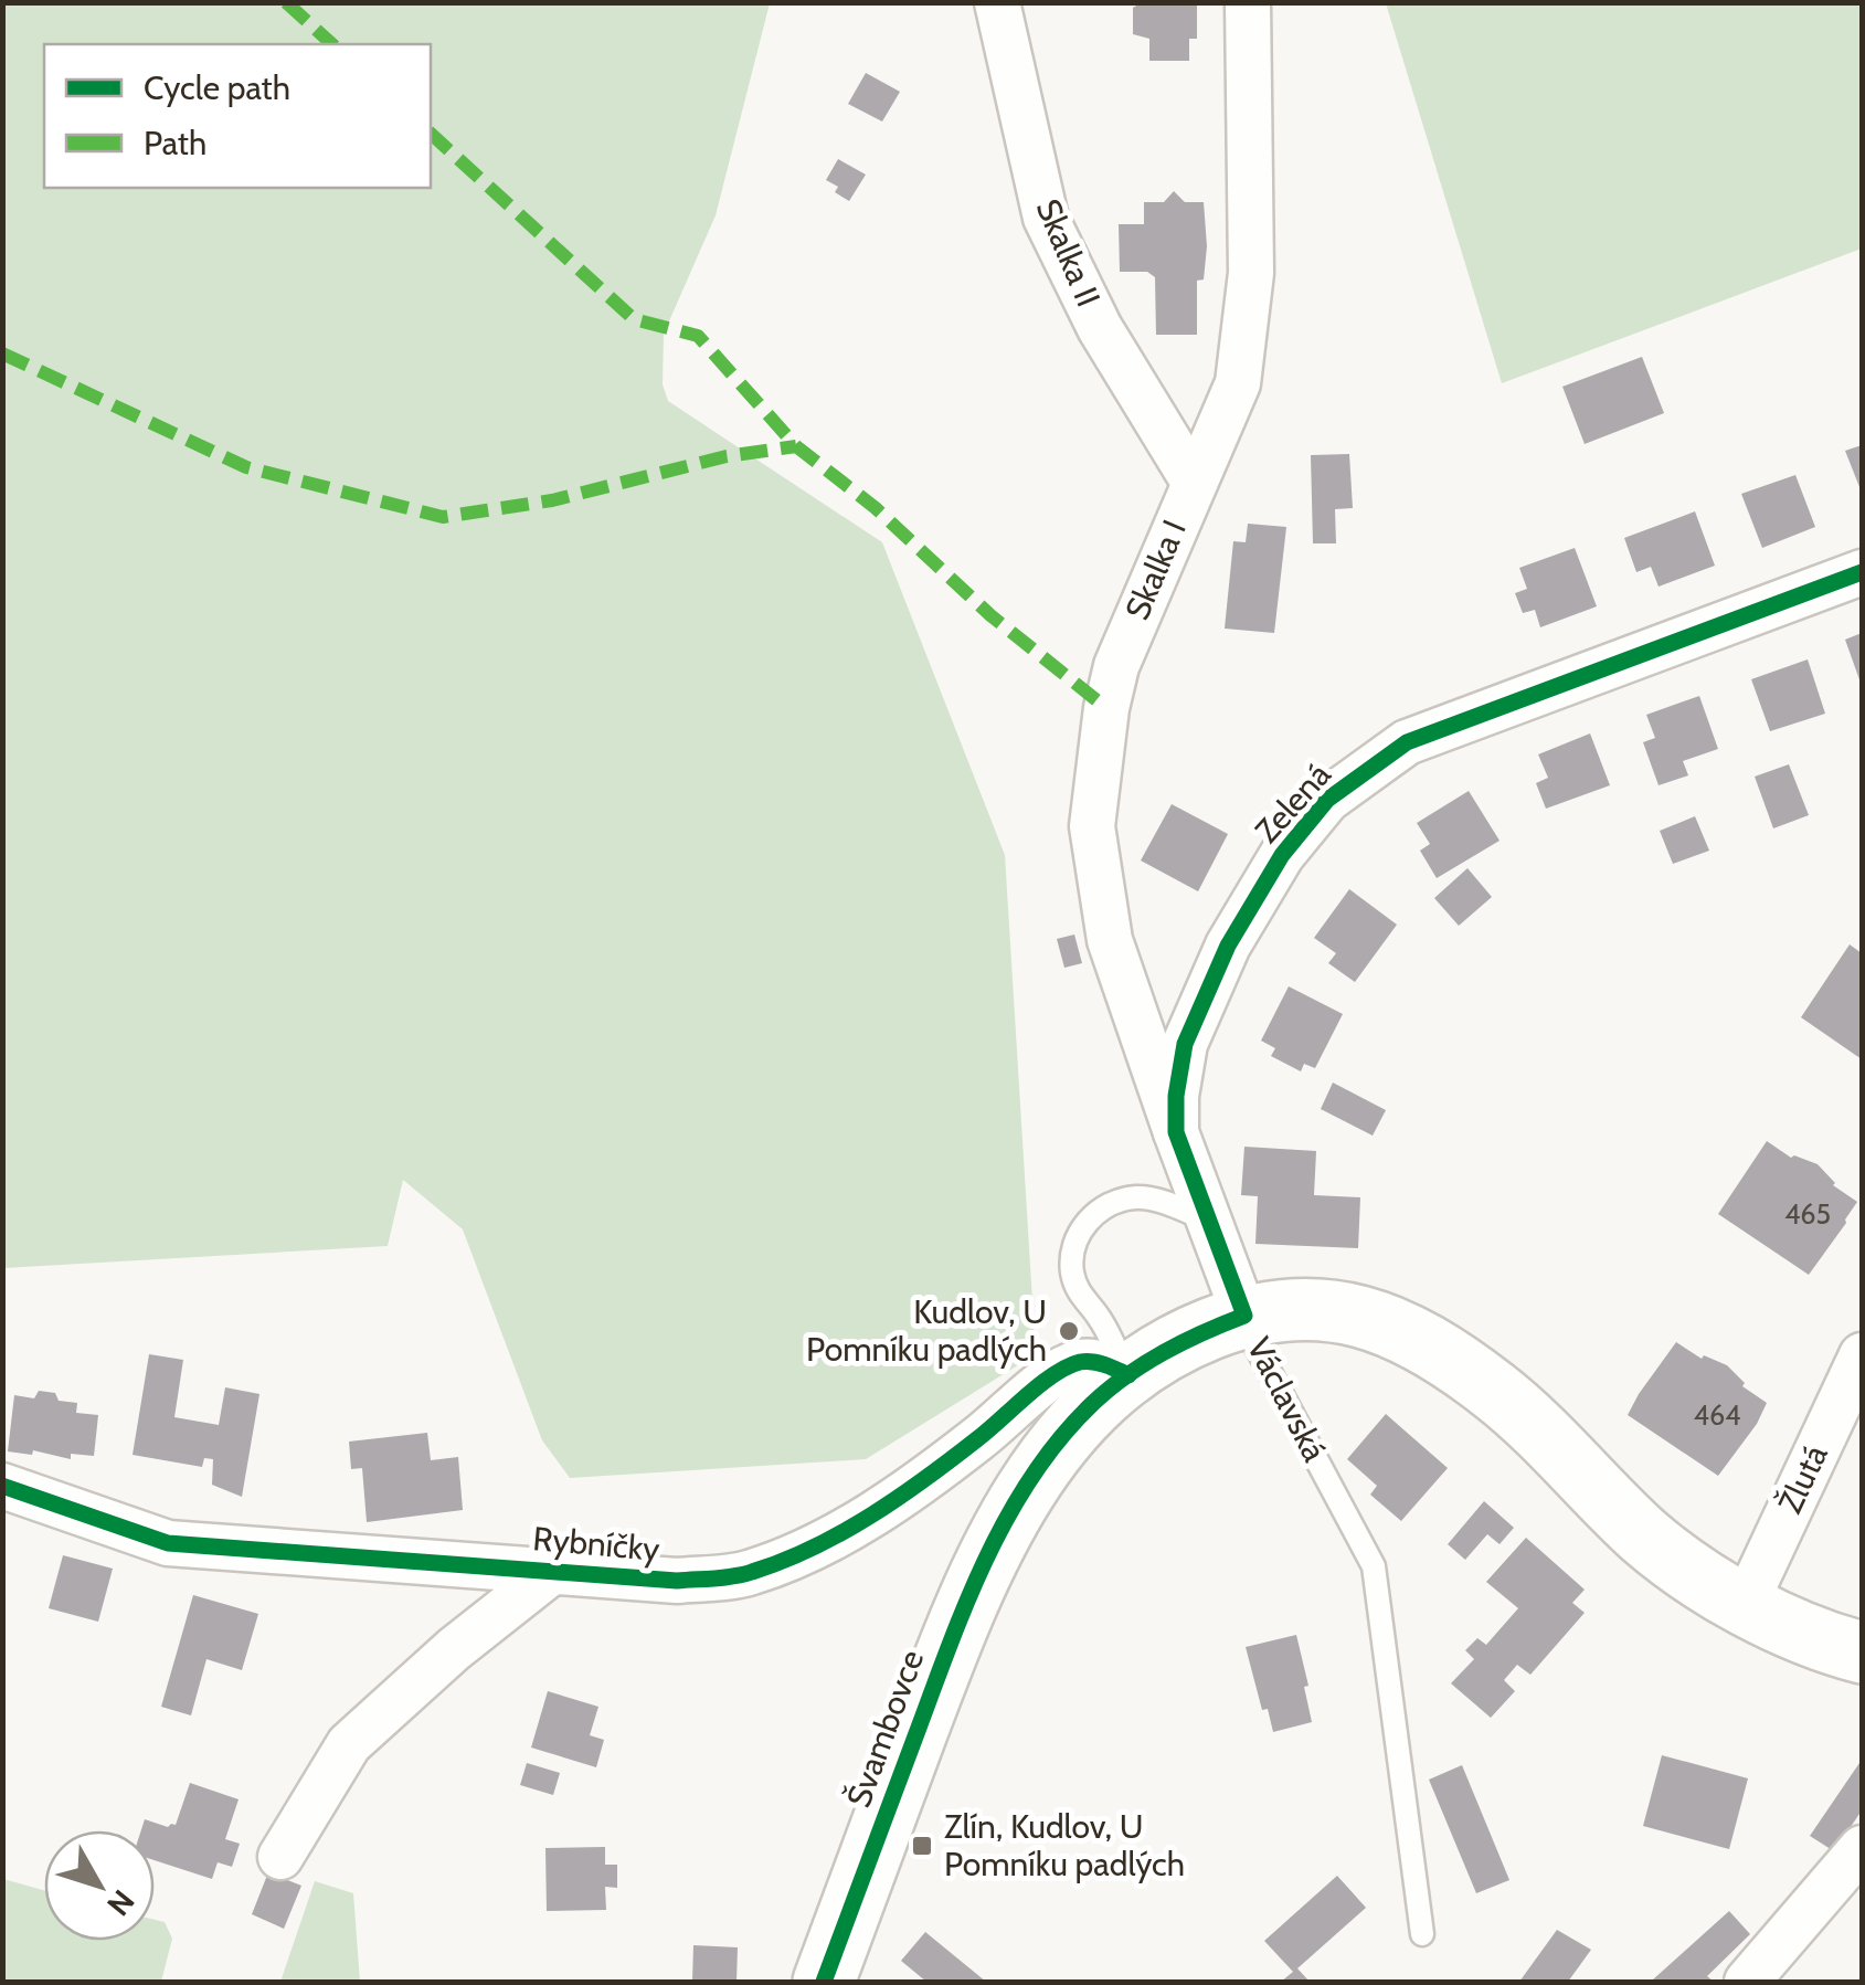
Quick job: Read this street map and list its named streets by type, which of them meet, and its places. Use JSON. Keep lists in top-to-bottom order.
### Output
{
  "streets": {
    "street": [
      "Skalka II",
      "Skalka I",
      "Zelená",
      "Václavská",
      "Žlutá",
      "Rybníčky",
      "Švambovce"
    ]
  },
  "crossings": [
    ["Skalka II", "Skalka I"],
    ["Skalka I", "Zelená"],
    ["Zelená", "Václavská"],
    ["Zelená", "Švambovce"],
    ["Václavská", "Žlutá"],
    ["Václavská", "Švambovce"],
    ["Rybníčky", "Švambovce"]
  ],
  "places": {
    "other": ["Kudlov, U Pomníku padlých"],
    "transit": ["Zlín, Kudlov, U Pomníku padlých"]
  },
  "house_numbers": ["465", "464"],
  "legend": ["Cycle path", "Path"],
  "north": "bottom right"
}
